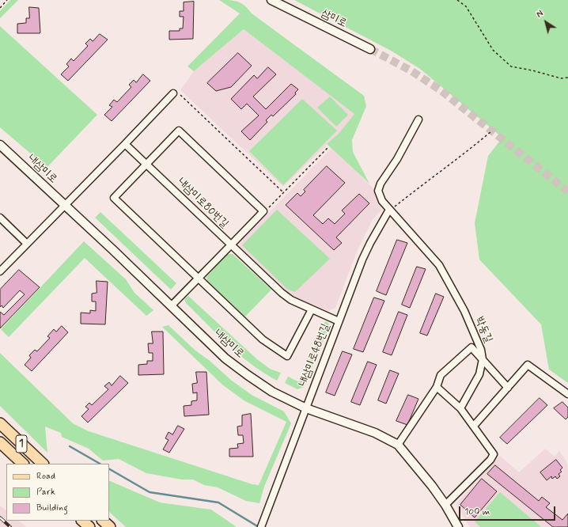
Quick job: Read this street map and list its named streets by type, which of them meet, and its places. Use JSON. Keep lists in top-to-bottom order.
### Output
{
  "streets": {
    "main road": ["1"],
    "street": [
      "삼미로",
      "내삼미로",
      "내삼미로80번길",
      "박동길",
      "내삼미로48번길"
    ]
  },
  "crossings": [
    ["내삼미로", "내삼미로48번길"],
    ["내삼미로80번길", "내삼미로48번길"],
    ["박동길", "내삼미로48번길"]
  ],
  "legend": ["Road", "Park", "Building"],
  "scale_bar": "100 m",
  "north": "top left"
}
